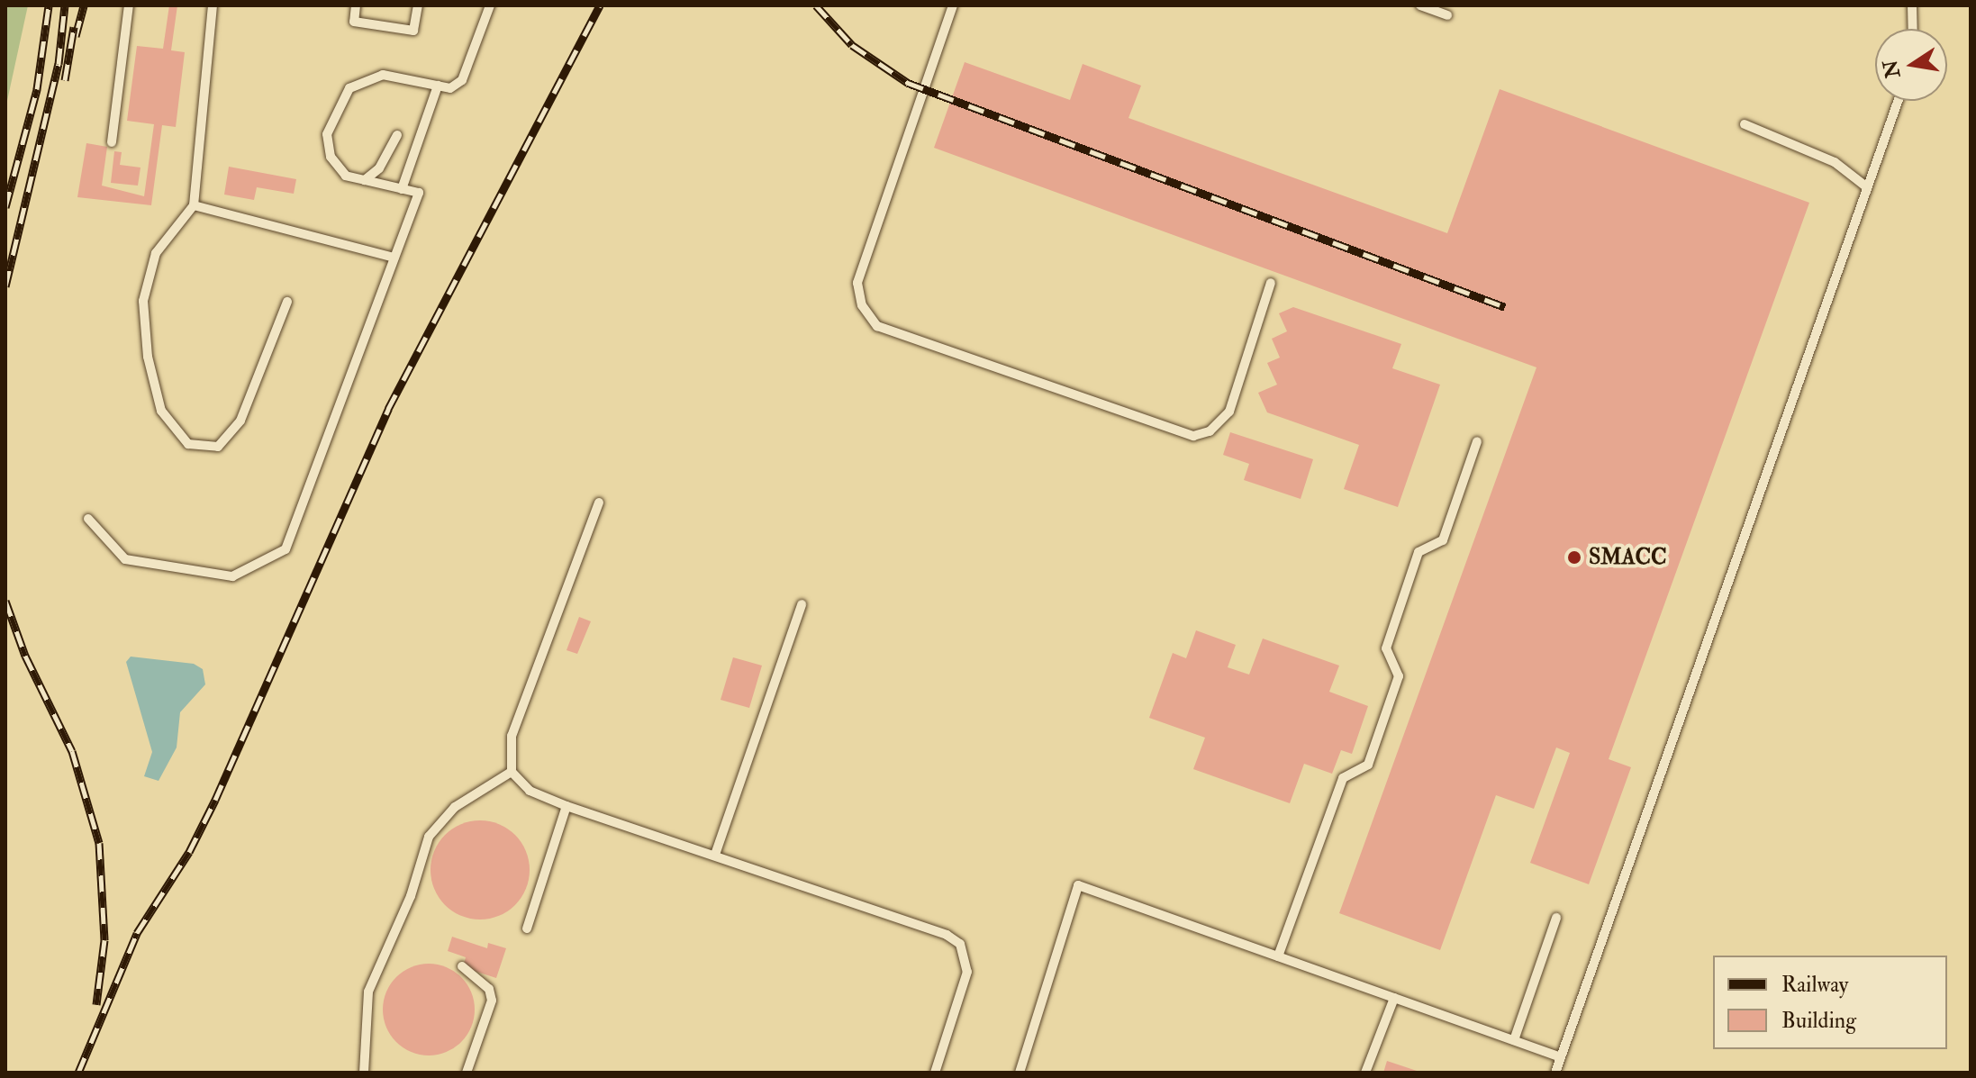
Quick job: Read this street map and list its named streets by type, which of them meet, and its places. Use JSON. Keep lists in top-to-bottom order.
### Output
{
  "places": ["SMACC"],
  "legend": ["Railway", "Building"],
  "north": "left"
}
